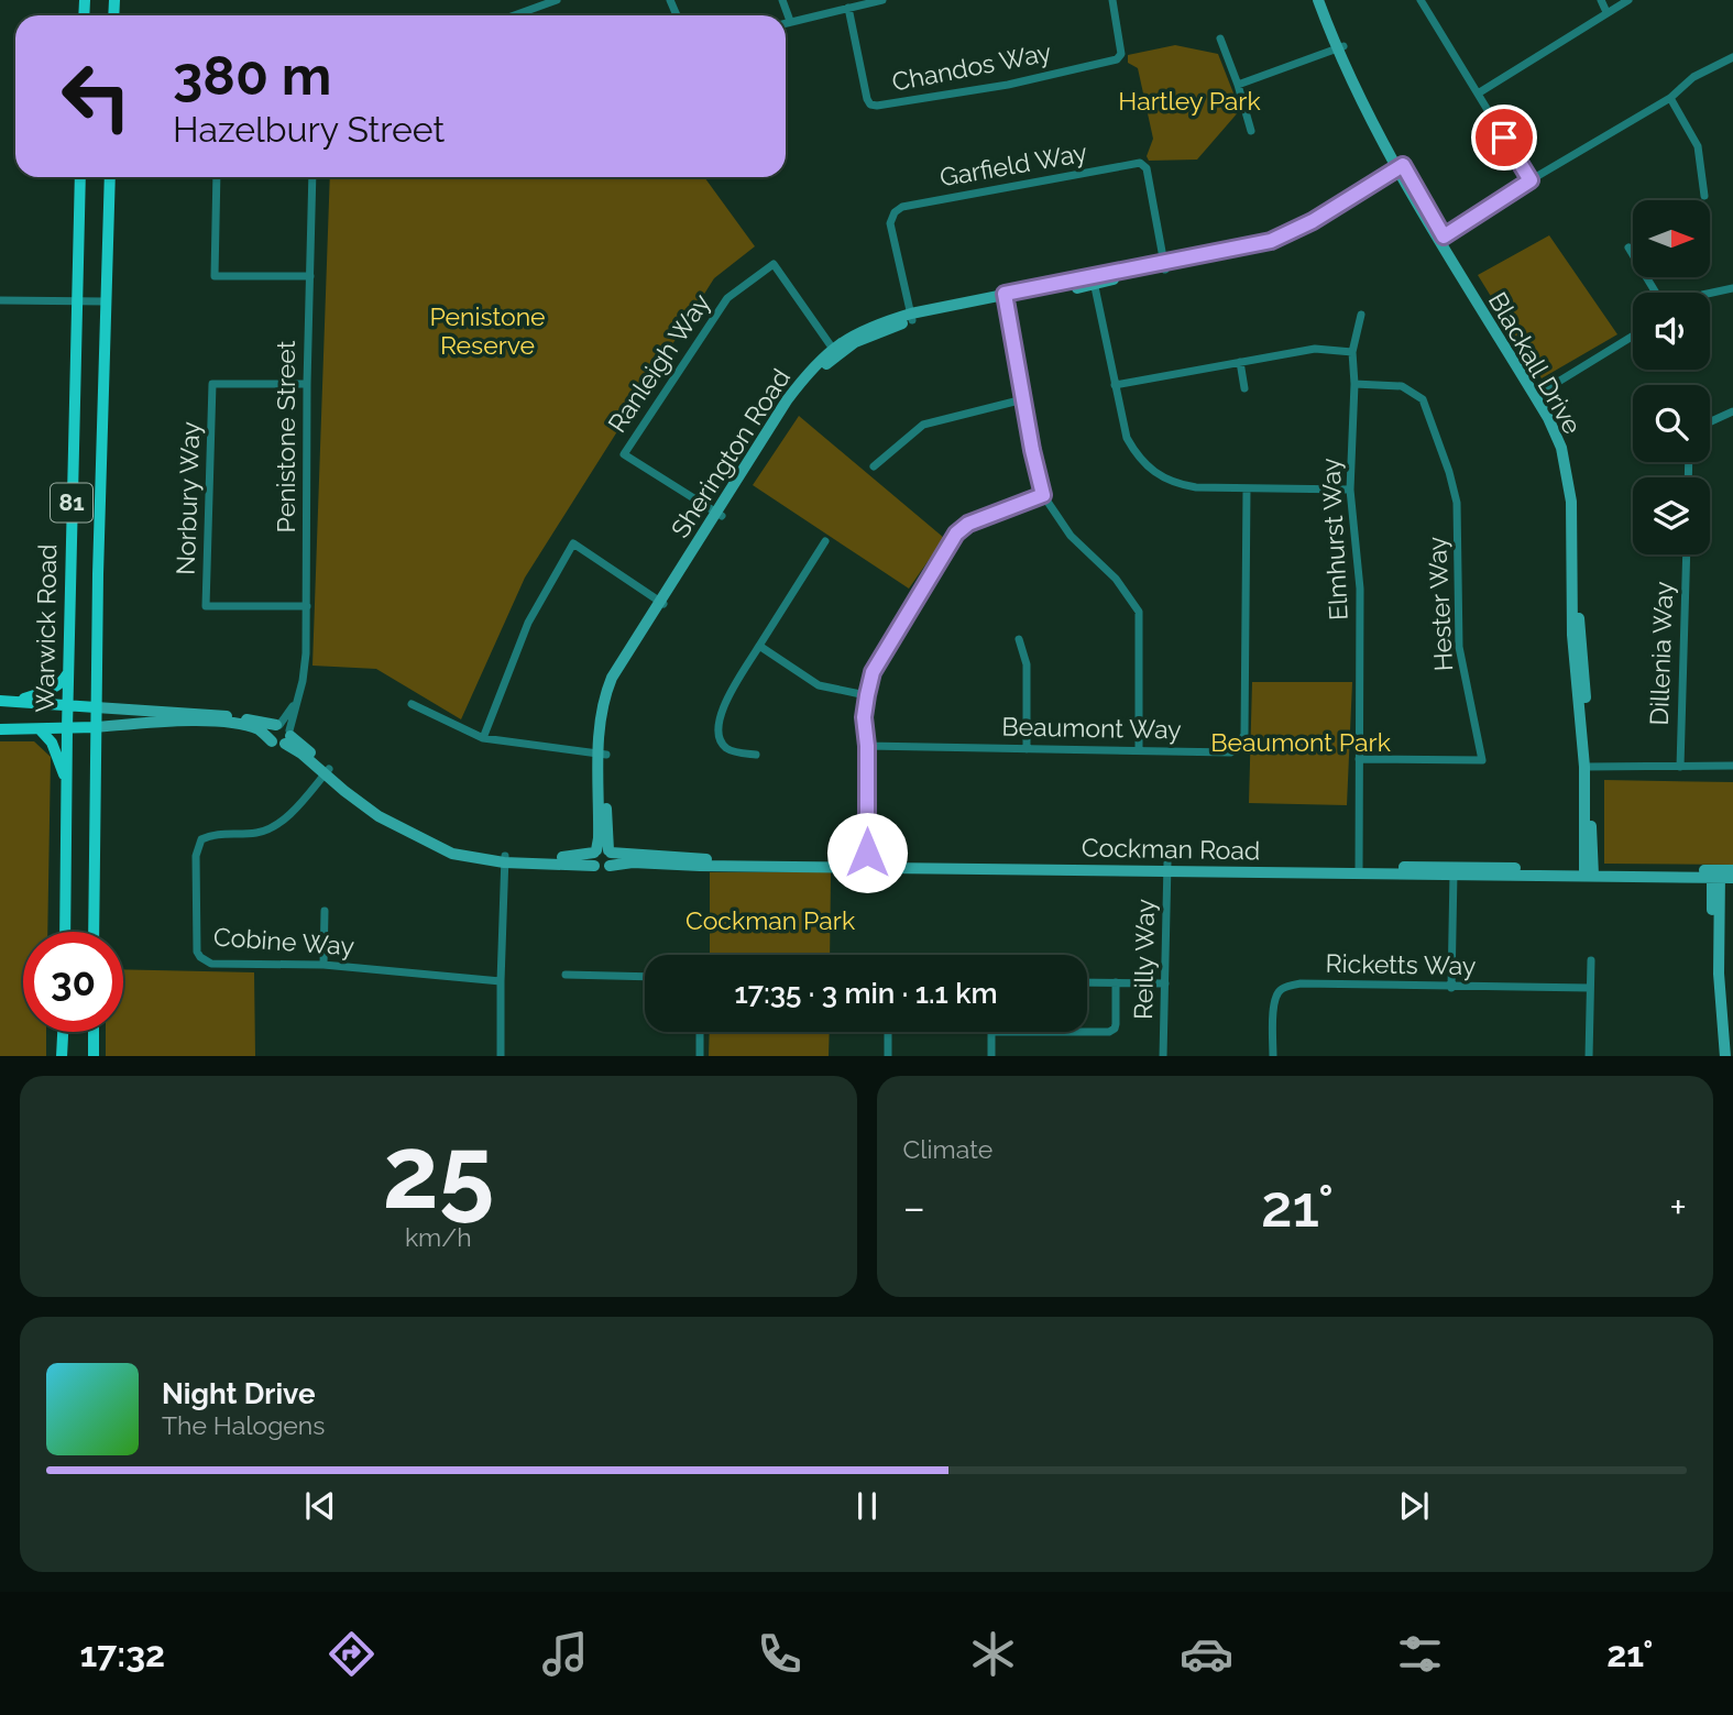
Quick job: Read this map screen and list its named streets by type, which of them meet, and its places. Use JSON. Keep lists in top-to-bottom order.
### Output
{
  "streets": {
    "main road": [
      "Blackall Drive",
      "Sherington Road",
      "81",
      "Warwick Road",
      "Cockman Road"
    ],
    "street": [
      "Chandos Way",
      "Garfield Way",
      "Ranleigh Way",
      "Penistone Street",
      "Norbury Way",
      "Elmhurst Way",
      "Hester Way",
      "Dillenia Way",
      "Beaumont Way",
      "Cobine Way",
      "Reilly Way",
      "Ricketts Way"
    ]
  },
  "crossings": [
    ["Garfield Way", "Sherington Road"],
    ["Ranleigh Way", "Sherington Road"],
    ["Blackall Drive", "Sherington Road"],
    ["Blackall Drive", "Cockman Road"],
    ["Penistone Street", "Norbury Way"],
    ["Penistone Street", "Cockman Road"],
    ["Sherington Road", "Cockman Road"],
    ["Elmhurst Way", "Hester Way"],
    ["Elmhurst Way", "Cockman Road"],
    ["Cockman Road", "Cobine Way"],
    ["Cockman Road", "Reilly Way"]
  ],
  "parks": [
    "Hartley Park",
    "Penistone Reserve",
    "Beaumont Park",
    "Cockman Park"
  ],
  "north": "right",
  "page": {
    "turn": ["380 m", "Hazelbury Street"],
    "limit": "30",
    "trip": "17:35 · 3 min · 1.1 km",
    "tile": [
      ["25", "km/h"],
      "Climate"
    ],
    "heat": ["−", "21°", "+"],
    "song": ["Night Drive", "The Halogens"],
    "tabs": ["17:32", "21°"]
  }
}
